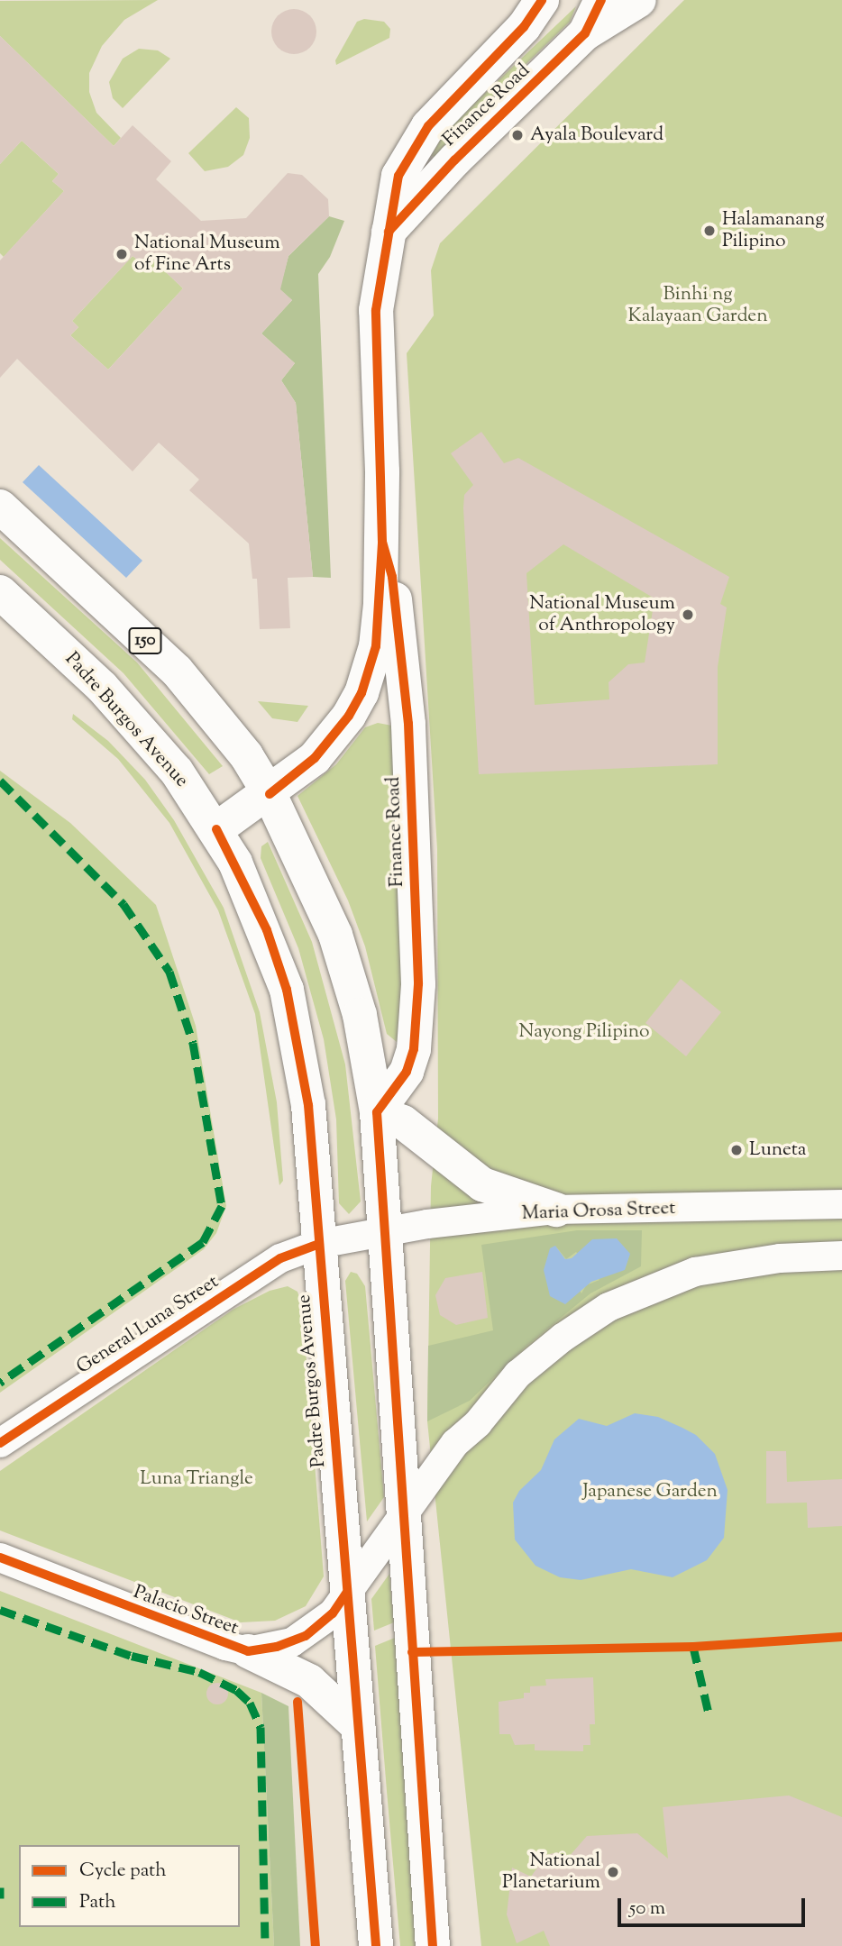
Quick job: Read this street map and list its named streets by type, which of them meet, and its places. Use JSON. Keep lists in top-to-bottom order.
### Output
{
  "streets": {
    "main road": ["Finance Road", "150", "Padre Burgos Avenue"],
    "street": ["Maria Orosa Street", "General Luna Street", "Palacio Street"]
  },
  "crossings": [
    ["Finance Road", "150"],
    ["Finance Road", "Padre Burgos Avenue"],
    ["150", "Maria Orosa Street"],
    ["150", "Palacio Street"],
    ["Padre Burgos Avenue", "Maria Orosa Street"],
    ["Padre Burgos Avenue", "General Luna Street"],
    ["Padre Burgos Avenue", "Palacio Street"],
    ["Maria Orosa Street", "General Luna Street"]
  ],
  "parks": [
    "Binhi ng Kalayaan Garden",
    "Nayong Pilipino",
    "Luna Triangle",
    "Japanese Garden"
  ],
  "places": [
    "Ayala Boulevard",
    "Halamanang Pilipino",
    "National Museum of Fine Arts",
    "National Museum of Anthropology",
    "Luneta",
    "National Planetarium"
  ],
  "legend": ["Cycle path", "Path"],
  "scale_bar": "50 m"
}
